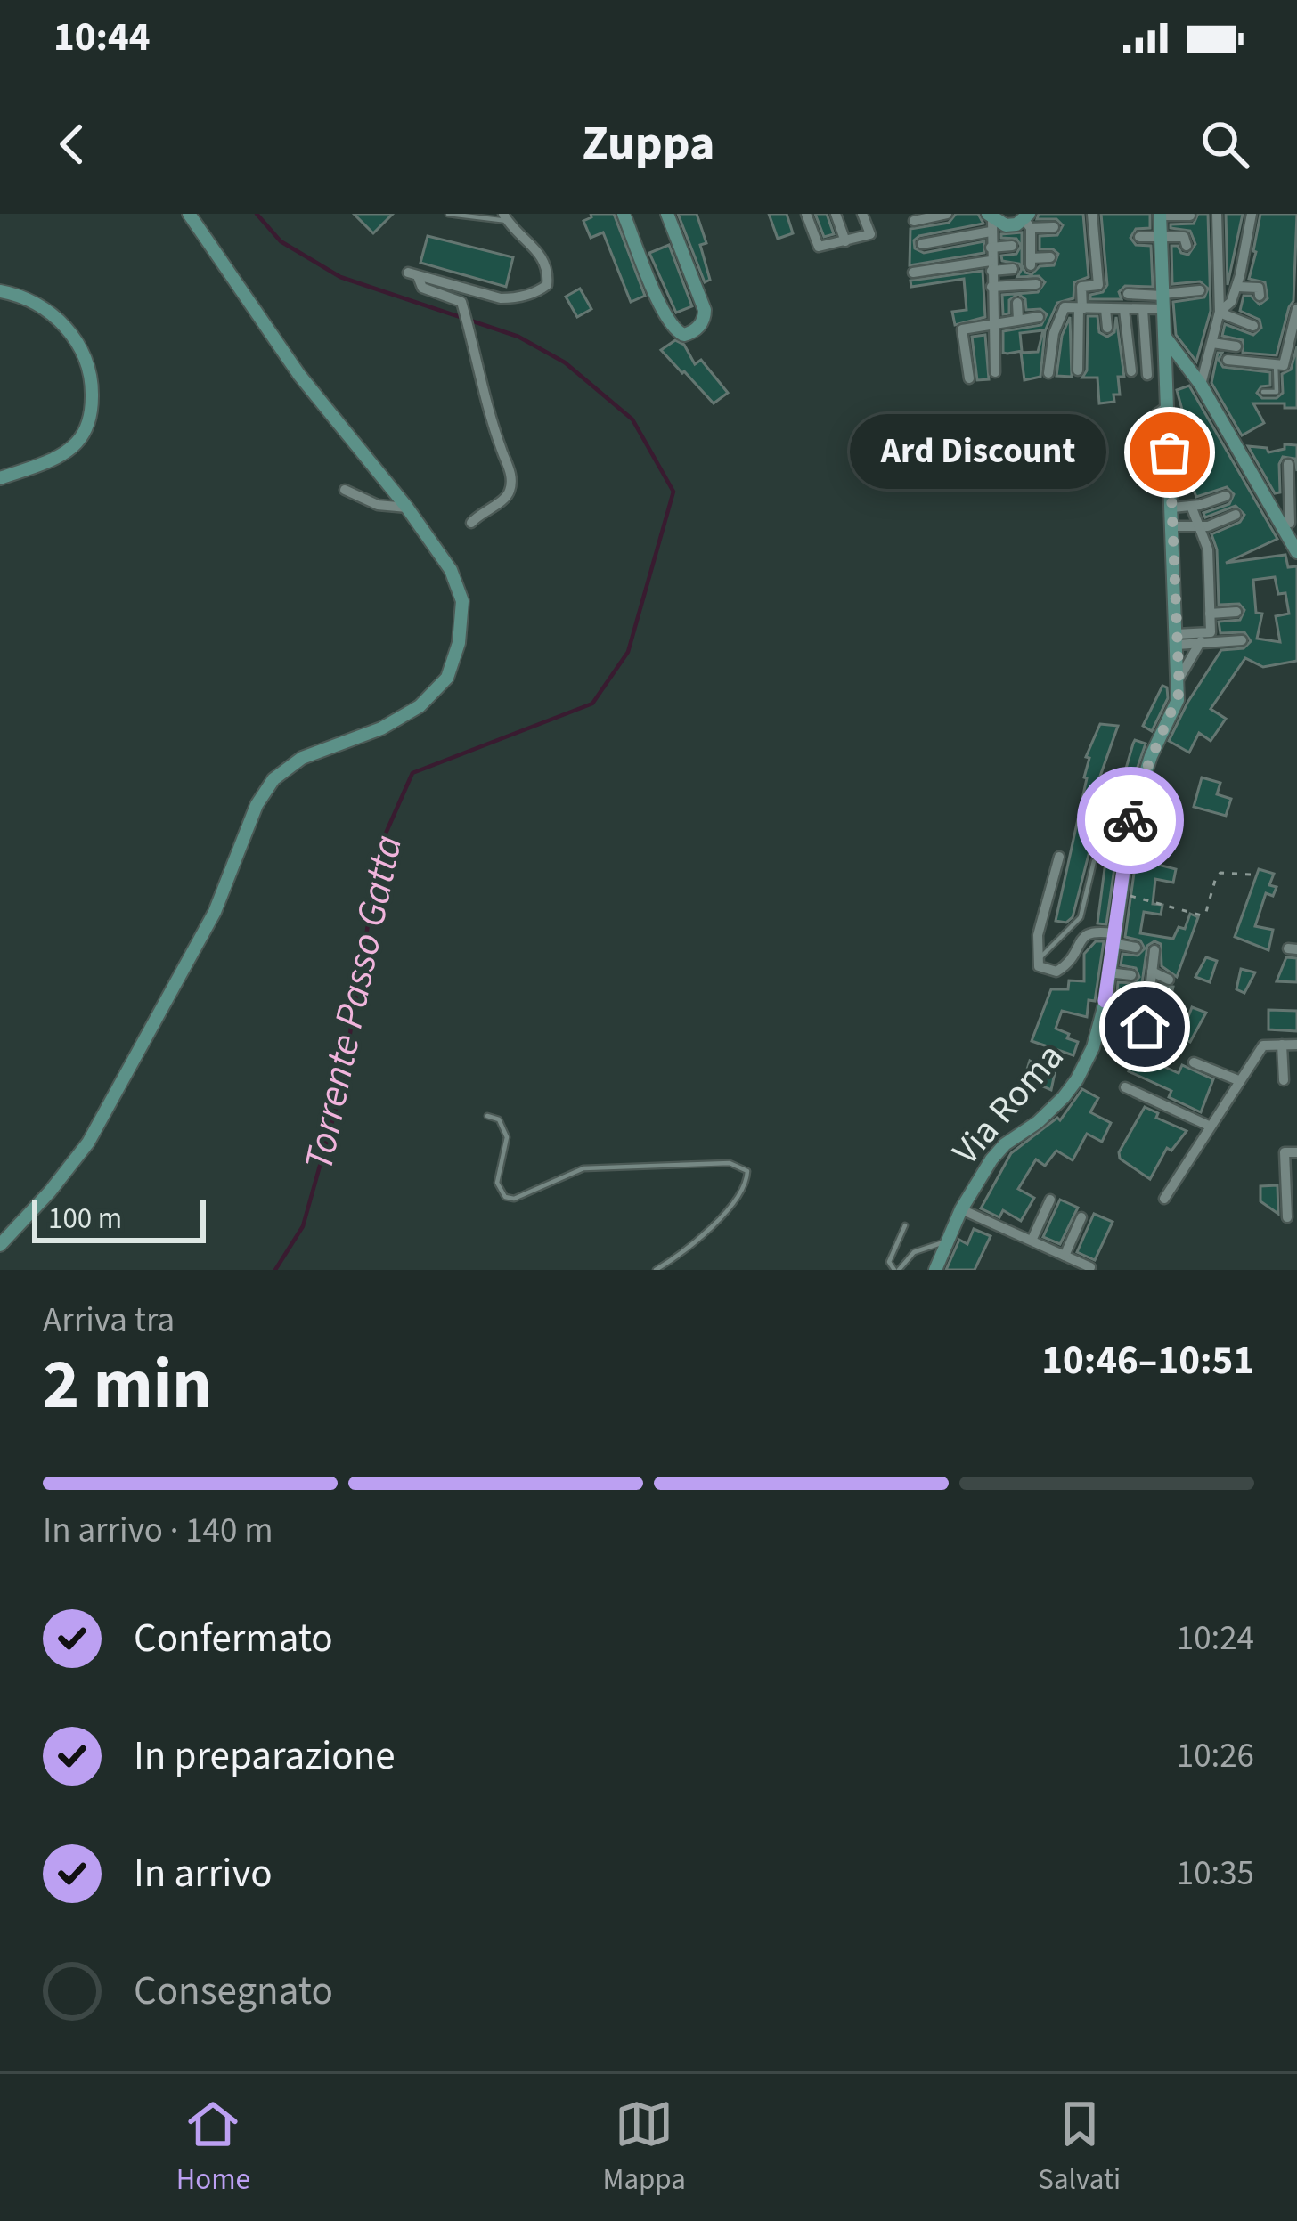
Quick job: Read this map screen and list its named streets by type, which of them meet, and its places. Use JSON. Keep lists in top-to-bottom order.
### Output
{
  "streets": {
    "street": ["Via Roma"]
  },
  "water": ["Torrente Passo Gatta"],
  "places": ["Ard Discount"],
  "scale_bar": "100 m",
  "page": {
    "status": "10:44",
    "header": "Zuppa",
    "bubble": "Ard Discount",
    "scale": "100 m",
    "heading": ["2 min", "Arriva tra", "10:46–10:51"],
    "bar": "In arrivo · 140 m",
    "list": [
      ["Confermato", "10:24"],
      ["In preparazione", "10:26"],
      ["In arrivo", "10:35"],
      "Consegnato"
    ],
    "tabs": ["Home", "Mappa", "Salvati"]
  }
}
